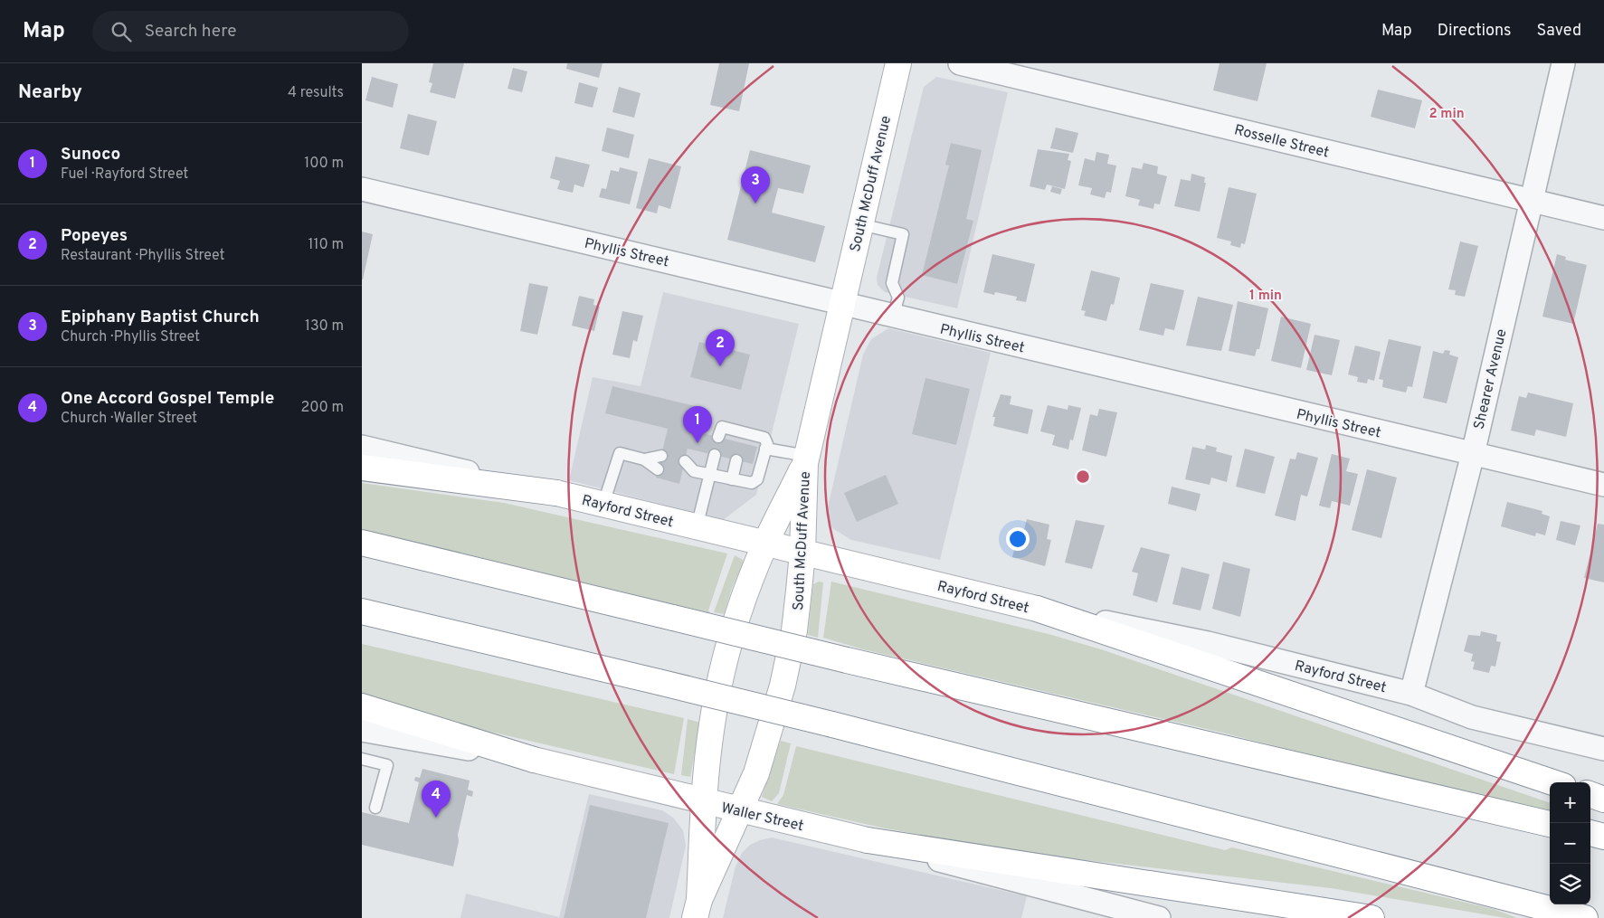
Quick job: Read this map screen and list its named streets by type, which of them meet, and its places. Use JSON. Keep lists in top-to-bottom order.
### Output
{
  "streets": {
    "main road": ["South McDuff Avenue", "Rayford Street", "Waller Street"],
    "street": ["Rosselle Street", "Phyllis Street", "Shearer Avenue"]
  },
  "crossings": [
    ["Rosselle Street", "Shearer Avenue"],
    ["South McDuff Avenue", "Phyllis Street"],
    ["South McDuff Avenue", "Rayford Street"],
    ["South McDuff Avenue", "Waller Street"],
    ["Phyllis Street", "Shearer Avenue"],
    ["Shearer Avenue", "Rayford Street"]
  ],
  "page": {
    "header": "Map",
    "search": "Search here",
    "nav": ["Map", "Directions", "Saved"],
    "heading": ["Nearby", "4 results"],
    "list": [
      {
        "mark": "1",
        "name": "Sunoco",
        "note": "Fuel · Rayford Street",
        "value": "100 m"
      },
      {
        "mark": "2",
        "name": "Popeyes",
        "note": "Restaurant · Phyllis Street",
        "value": "110 m"
      },
      {
        "mark": "3",
        "name": "Epiphany Baptist Church",
        "note": "Church · Phyllis Street",
        "value": "130 m"
      },
      {
        "mark": "4",
        "name": "One Accord Gospel Temple",
        "note": "Church · Waller Street",
        "value": "200 m"
      }
    ],
    "pins": [
      "3",
      "2",
      "1",
      "4"
    ],
    "map_buttons": ["+", "−"]
  },
  "rings": ["2 min", "1 min"]
}
